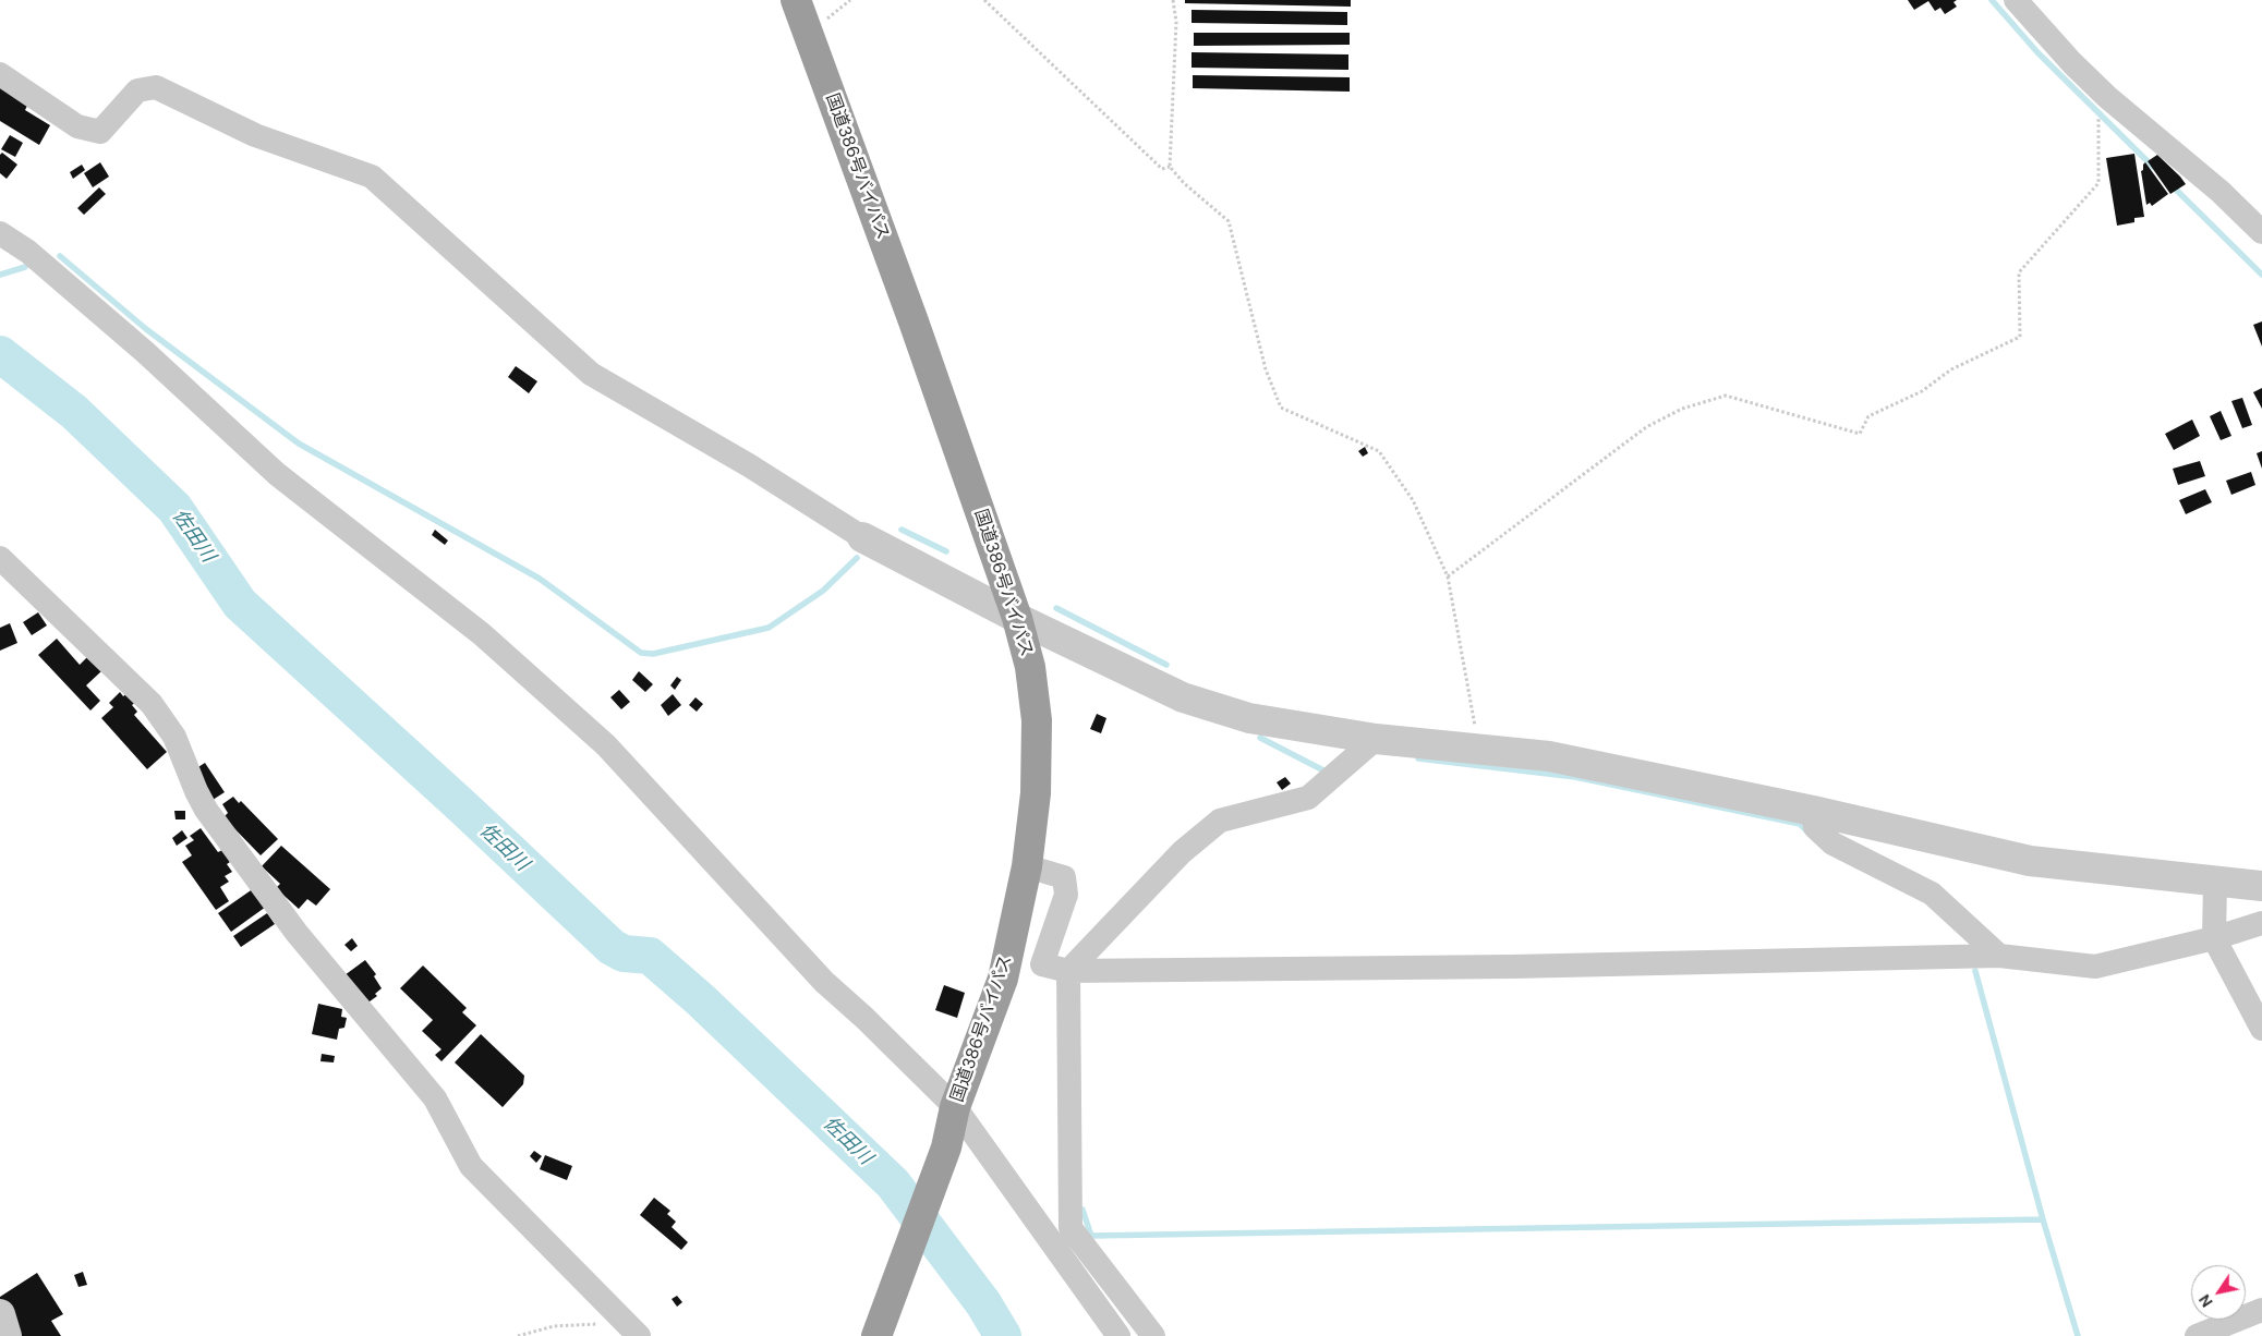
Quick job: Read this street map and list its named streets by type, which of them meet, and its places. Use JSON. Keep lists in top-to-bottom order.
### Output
{
  "streets": {
    "highway": ["国道386号バイパス"]
  },
  "water": ["佐田川"],
  "north": "bottom left"
}
